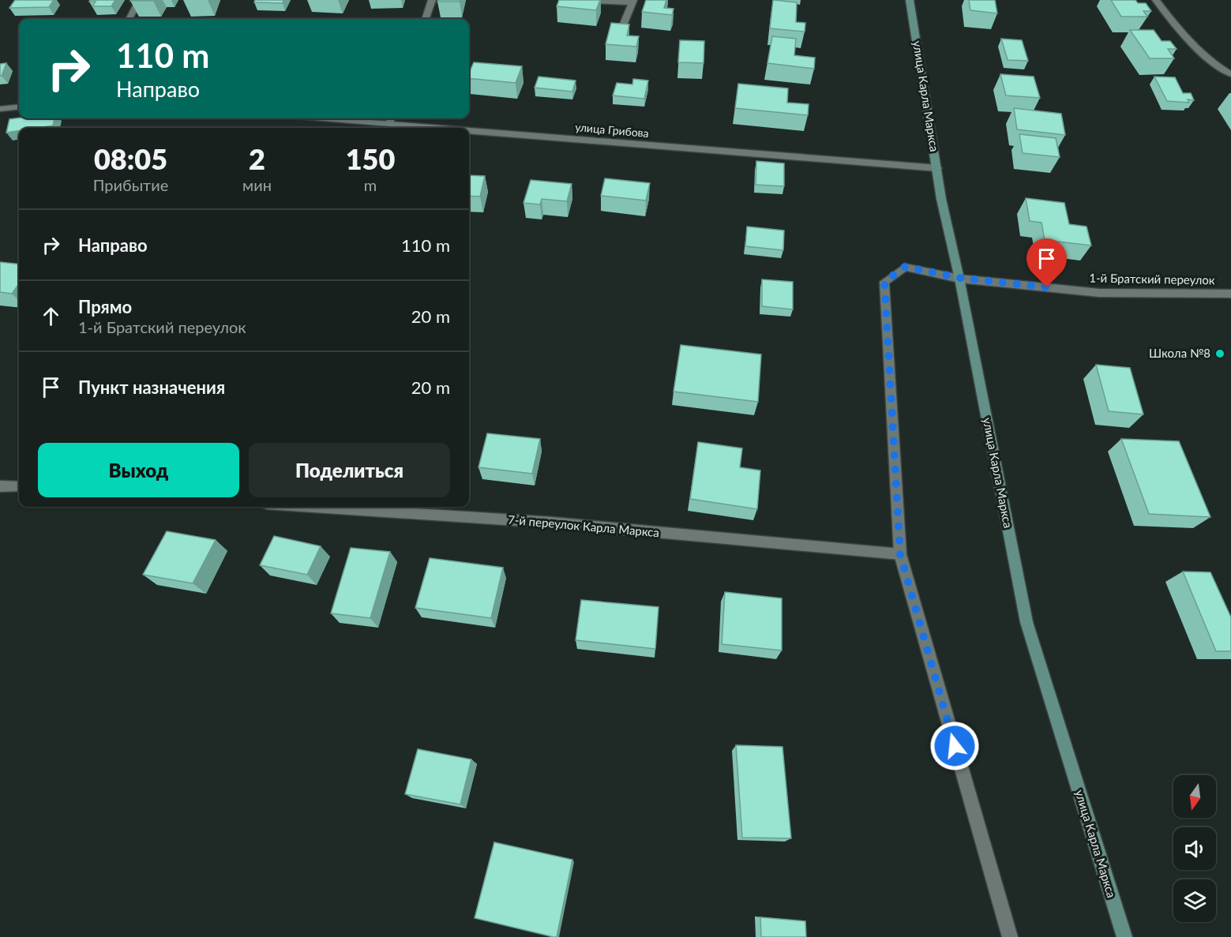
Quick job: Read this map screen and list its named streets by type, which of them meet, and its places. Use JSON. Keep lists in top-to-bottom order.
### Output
{
  "streets": {
    "main road": ["улица Карла Маркса"],
    "street": ["улица Грибова", "1-й Братский переулок", "7-й переулок Карла Маркса"]
  },
  "crossings": [
    ["улица Карла Маркса", "улица Грибова"],
    ["улица Карла Маркса", "1-й Братский переулок"],
    ["1-й Братский переулок", "7-й переулок Карла Маркса"]
  ],
  "places": ["Школа №8"],
  "north": "bottom",
  "page": {
    "turn": ["110 m", "Направо"],
    "eta": [
      "08:05",
      "Прибытие",
      "2",
      "мин",
      "150",
      "m"
    ],
    "list": [
      {
        "name": "Направо",
        "value": "110 m"
      },
      {
        "name": "Прямо",
        "note": "1-й Братский переулок",
        "value": "20 m"
      },
      {
        "name": "Пункт назначения",
        "value": "20 m"
      }
    ],
    "buttons": ["Выход", "Поделиться"]
  }
}
